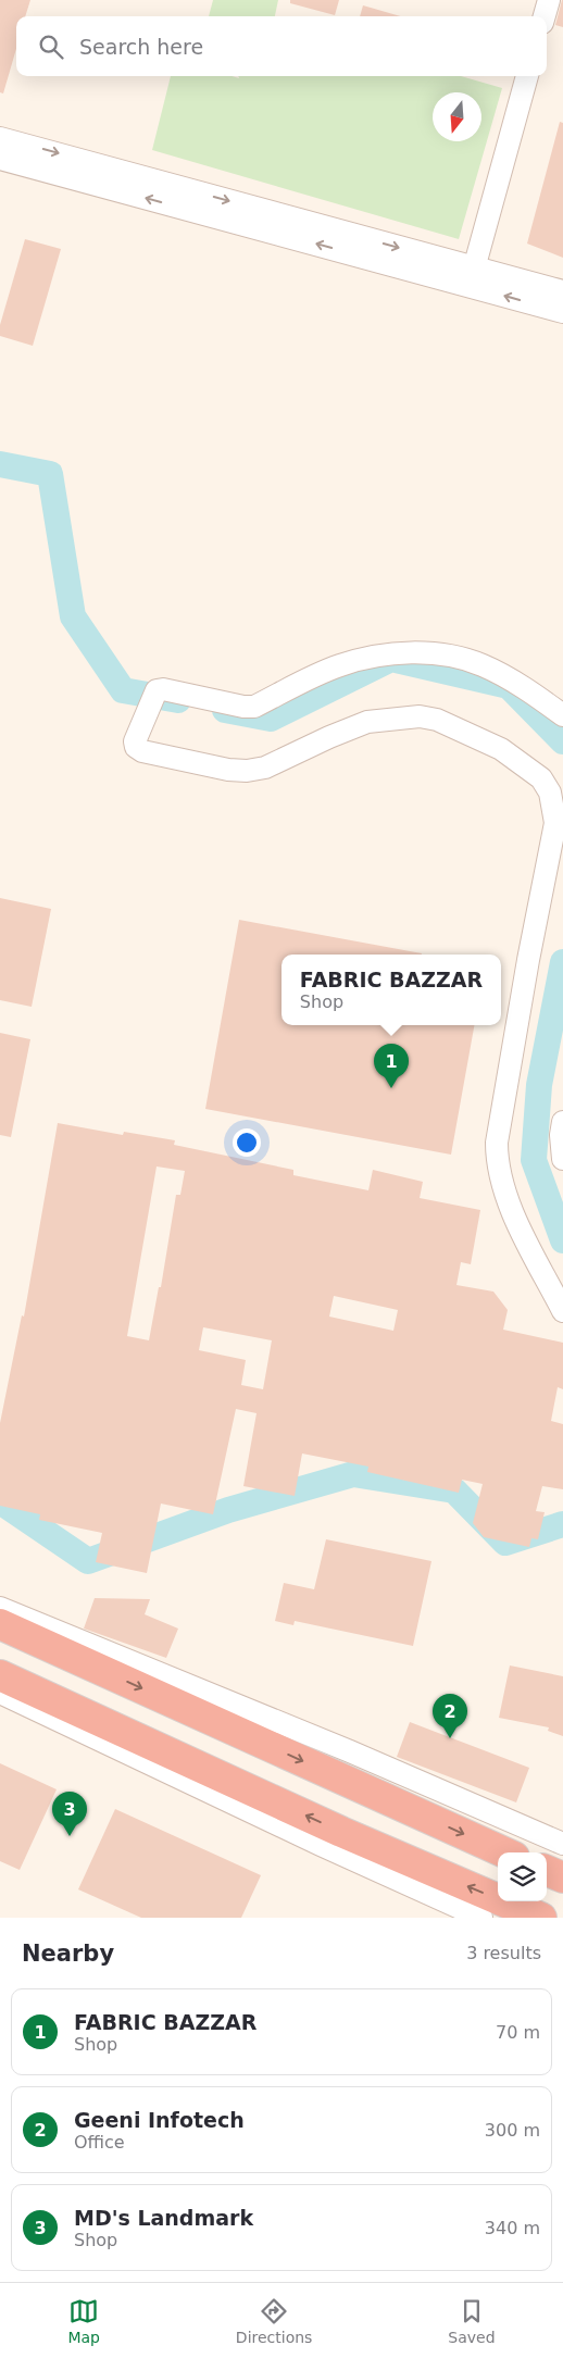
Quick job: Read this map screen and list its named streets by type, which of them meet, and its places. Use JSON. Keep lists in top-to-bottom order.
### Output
{
  "north": "bottom",
  "page": {
    "search": "Search here",
    "popup": ["FABRIC BAZZAR", "Shop"],
    "pins": ["1", "2", "3"],
    "heading": ["Nearby", "3 results"],
    "list": [
      {
        "mark": "1",
        "name": "FABRIC BAZZAR",
        "note": "Shop",
        "value": "70 m"
      },
      {
        "mark": "2",
        "name": "Geeni Infotech",
        "note": "Office",
        "value": "300 m"
      },
      {
        "mark": "3",
        "name": "MD's Landmark",
        "note": "Shop",
        "value": "340 m"
      }
    ],
    "nav": ["Map", "Directions", "Saved"]
  }
}
